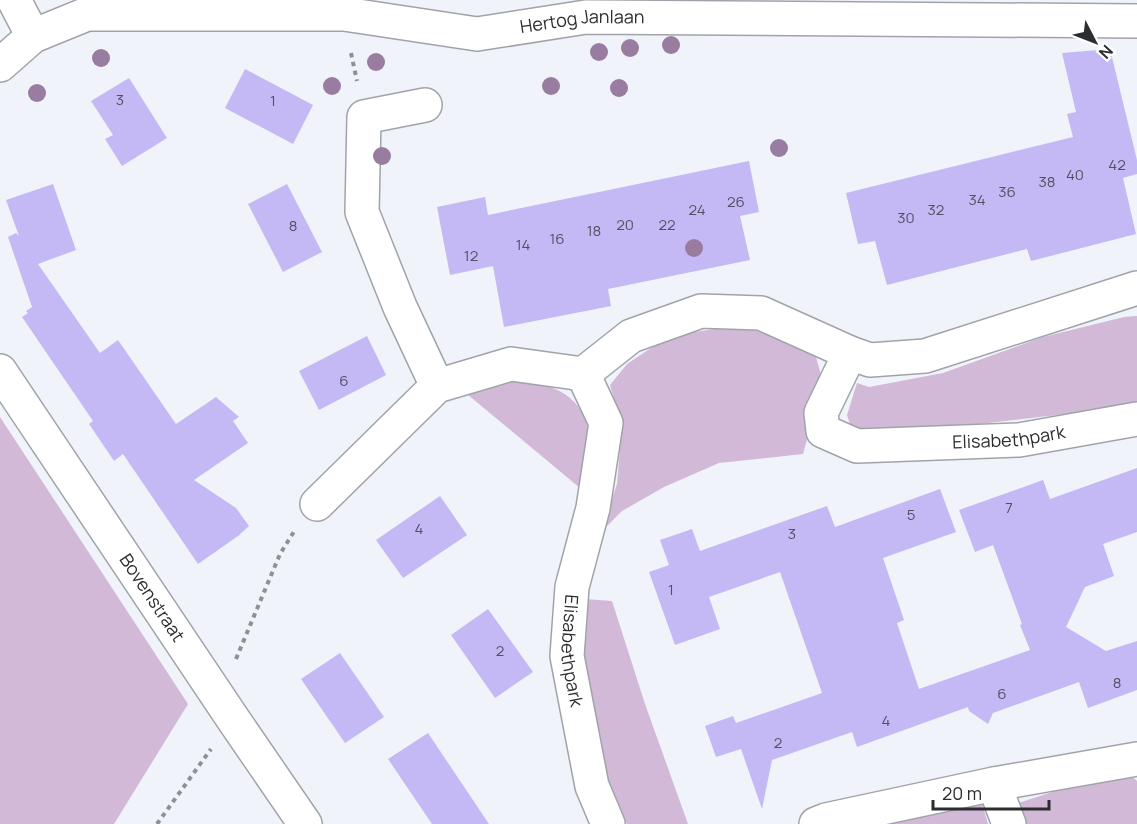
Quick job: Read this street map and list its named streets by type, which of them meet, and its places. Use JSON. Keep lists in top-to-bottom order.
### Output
{
  "streets": {
    "street": ["Hertog Janlaan", "Elisabethpark", "Bovenstraat"]
  },
  "house_numbers": [
    "3",
    "1",
    "42",
    "40",
    "38",
    "36",
    "34",
    "26",
    "24",
    "32",
    "30",
    "20",
    "22",
    "8",
    "18",
    "16",
    "14",
    "12",
    "6",
    "7",
    "5",
    "4",
    "3",
    "1",
    "2",
    "8",
    "6",
    "4",
    "2"
  ],
  "scale_bar": "20 m",
  "north": "bottom right"
}
